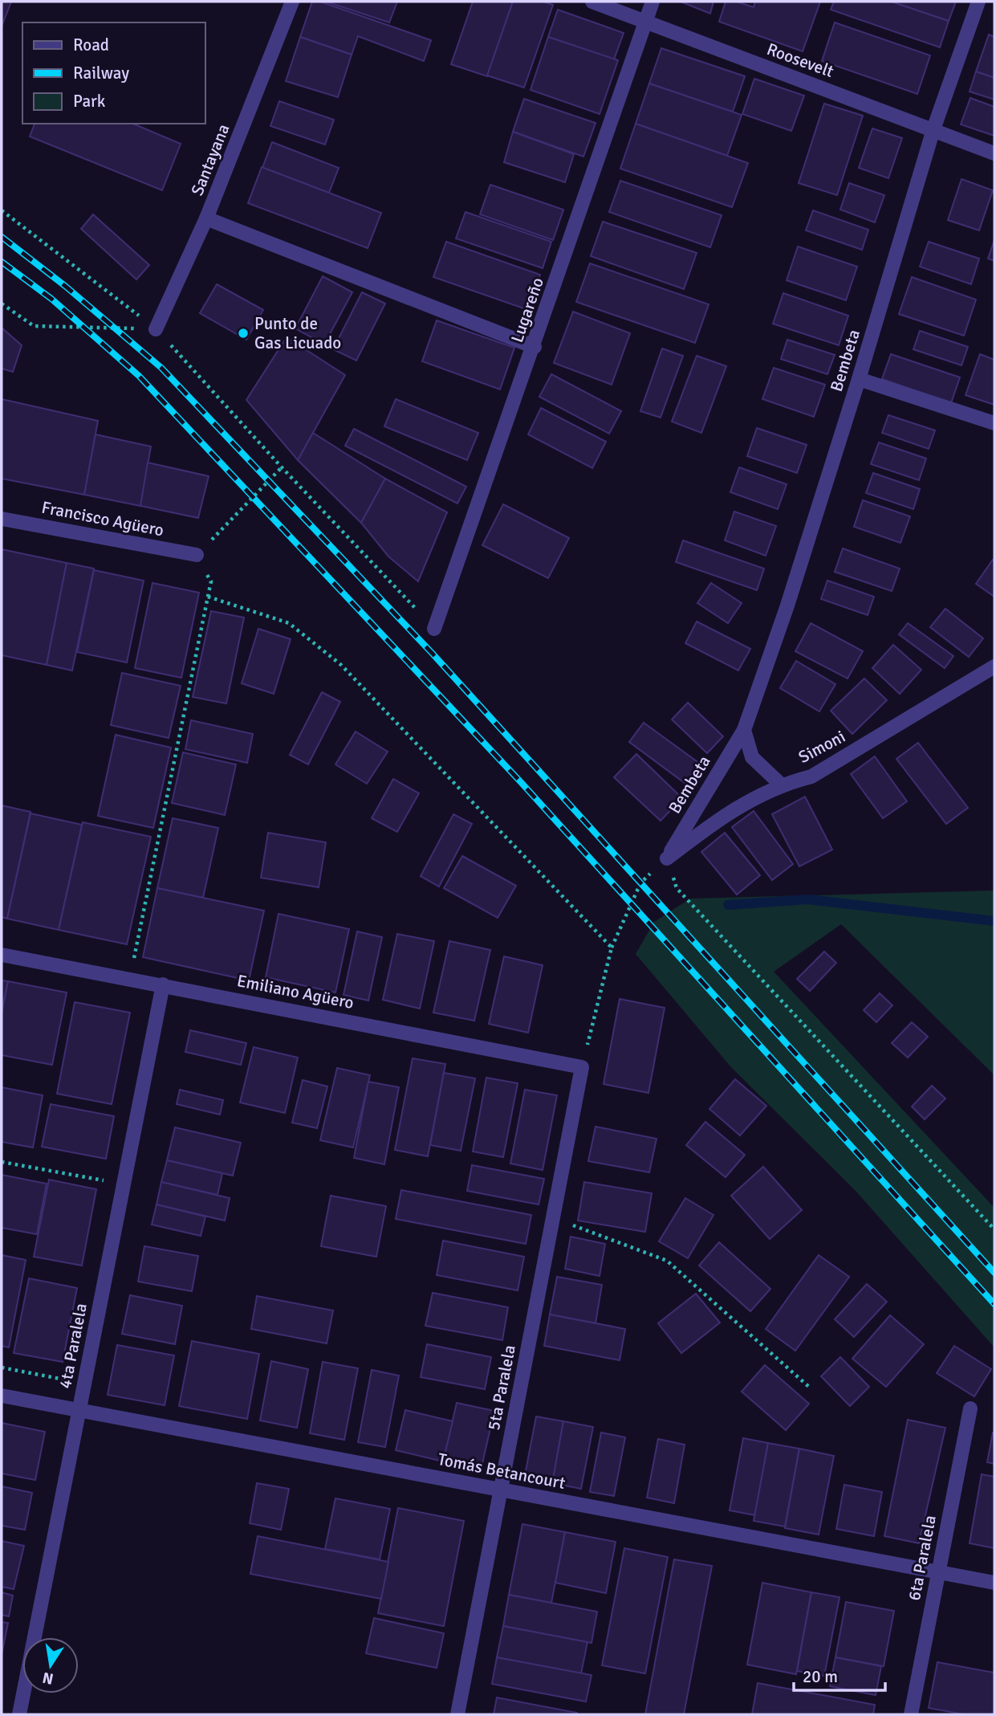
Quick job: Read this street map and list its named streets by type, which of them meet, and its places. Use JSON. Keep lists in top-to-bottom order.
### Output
{
  "streets": {
    "street": [
      "Roosevelt",
      "Santayana",
      "Lugareño",
      "Bembeta",
      "Francisco Agüero",
      "Simoni",
      "Emiliano Agüero",
      "4ta Paralela",
      "5ta Paralela",
      "Tomás Betancourt",
      "6ta Paralela"
    ]
  },
  "crossings": [
    ["Roosevelt", "Lugareño"],
    ["Roosevelt", "Bembeta"],
    ["Bembeta", "Simoni"],
    ["Emiliano Agüero", "4ta Paralela"],
    ["Emiliano Agüero", "5ta Paralela"],
    ["4ta Paralela", "Tomás Betancourt"],
    ["5ta Paralela", "Tomás Betancourt"],
    ["Tomás Betancourt", "6ta Paralela"]
  ],
  "places": ["Punto de Gas Licuado"],
  "legend": ["Road", "Railway", "Park"],
  "scale_bar": "20 m",
  "north": "bottom"
}
